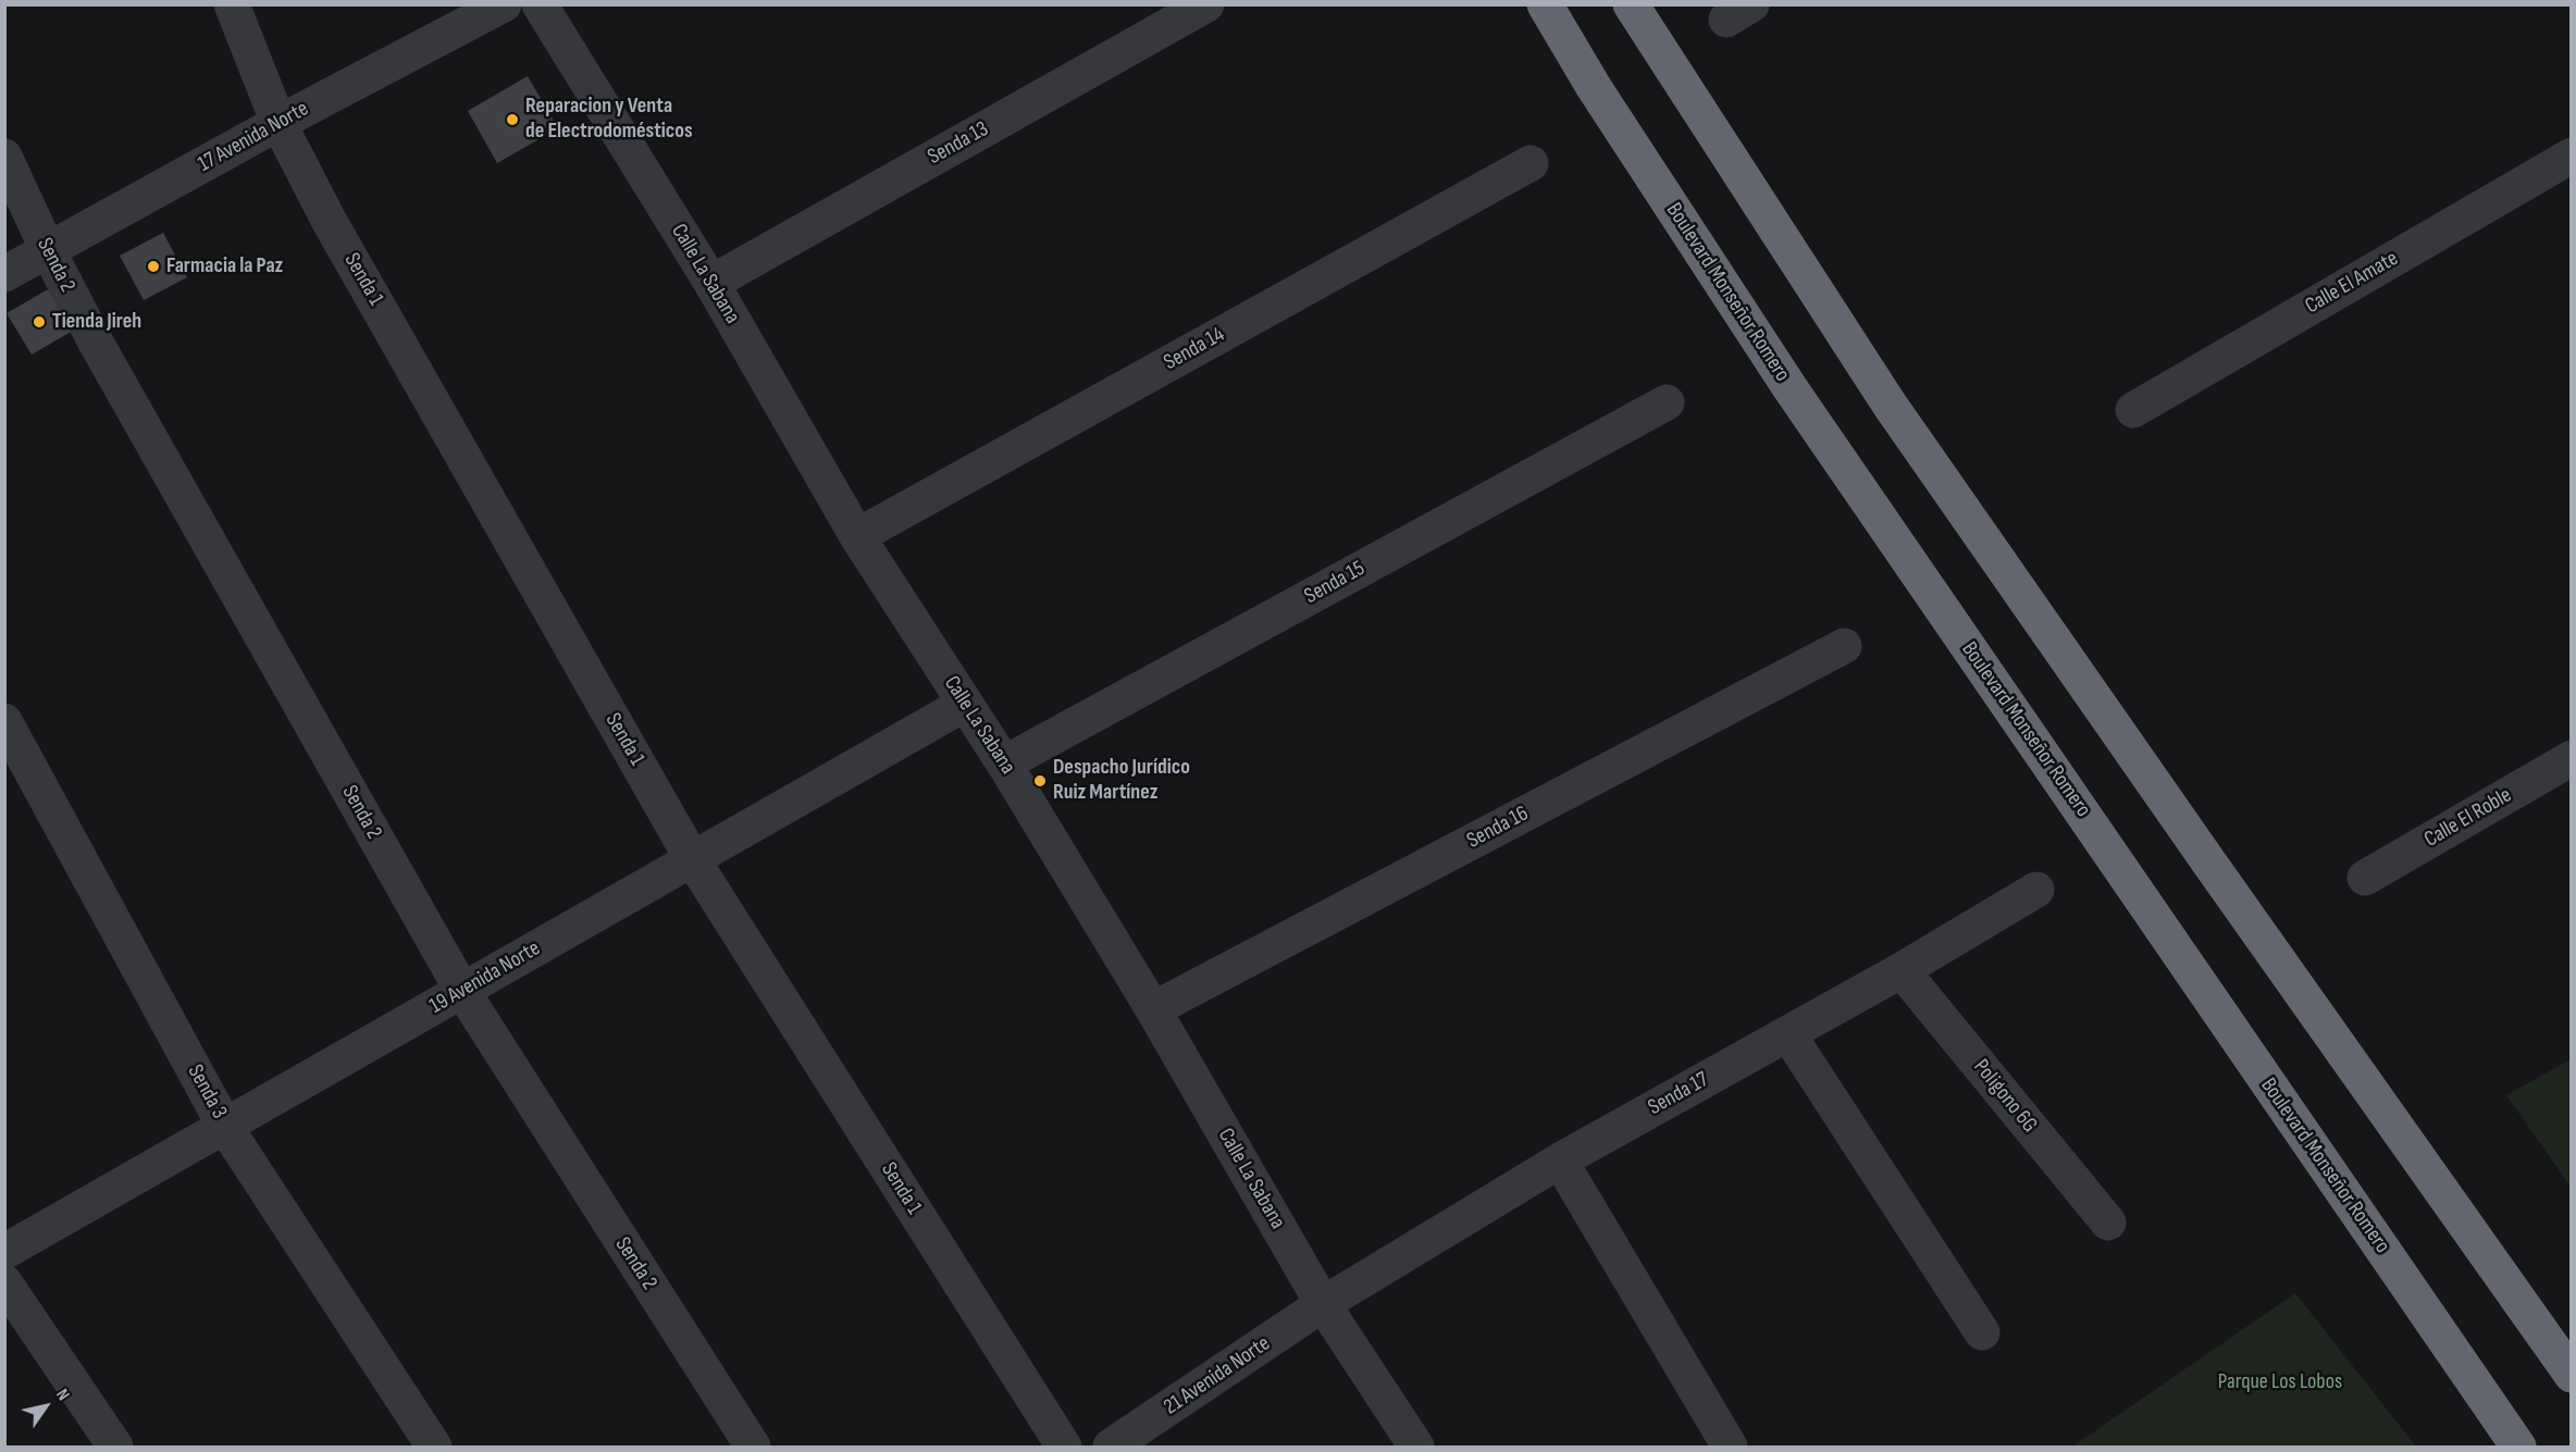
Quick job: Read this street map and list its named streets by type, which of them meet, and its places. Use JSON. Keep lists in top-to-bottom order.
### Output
{
  "streets": {
    "highway": ["Boulevard Monseñor Romero"],
    "street": [
      "17 Avenida Norte",
      "Senda 13",
      "Senda 2",
      "Calle La Sabana",
      "Senda 1",
      "Calle El Amate",
      "Senda 14",
      "Senda 15",
      "Calle El Roble",
      "Senda 16",
      "19 Avenida Norte",
      "Senda 3",
      "Senda 17",
      "Poligono 6G",
      "21 Avenida Norte"
    ]
  },
  "crossings": [
    ["17 Avenida Norte", "Senda 2"],
    ["17 Avenida Norte", "Senda 1"],
    ["Senda 13", "Calle La Sabana"],
    ["Senda 2", "19 Avenida Norte"],
    ["Calle La Sabana", "Senda 14"],
    ["Calle La Sabana", "Senda 15"],
    ["Calle La Sabana", "Senda 16"],
    ["Calle La Sabana", "19 Avenida Norte"],
    ["Calle La Sabana", "Senda 17"],
    ["Calle La Sabana", "21 Avenida Norte"],
    ["Senda 1", "19 Avenida Norte"],
    ["19 Avenida Norte", "Senda 3"],
    ["Senda 17", "Poligono 6G"],
    ["Senda 17", "21 Avenida Norte"]
  ],
  "parks": ["Parque Los Lobos"],
  "places": [
    "Reparacion y Venta de Electrodomésticos",
    "Farmacia la Paz",
    "Tienda Jireh",
    "Despacho Jurídico Ruiz Martínez"
  ],
  "north": "top right"
}
